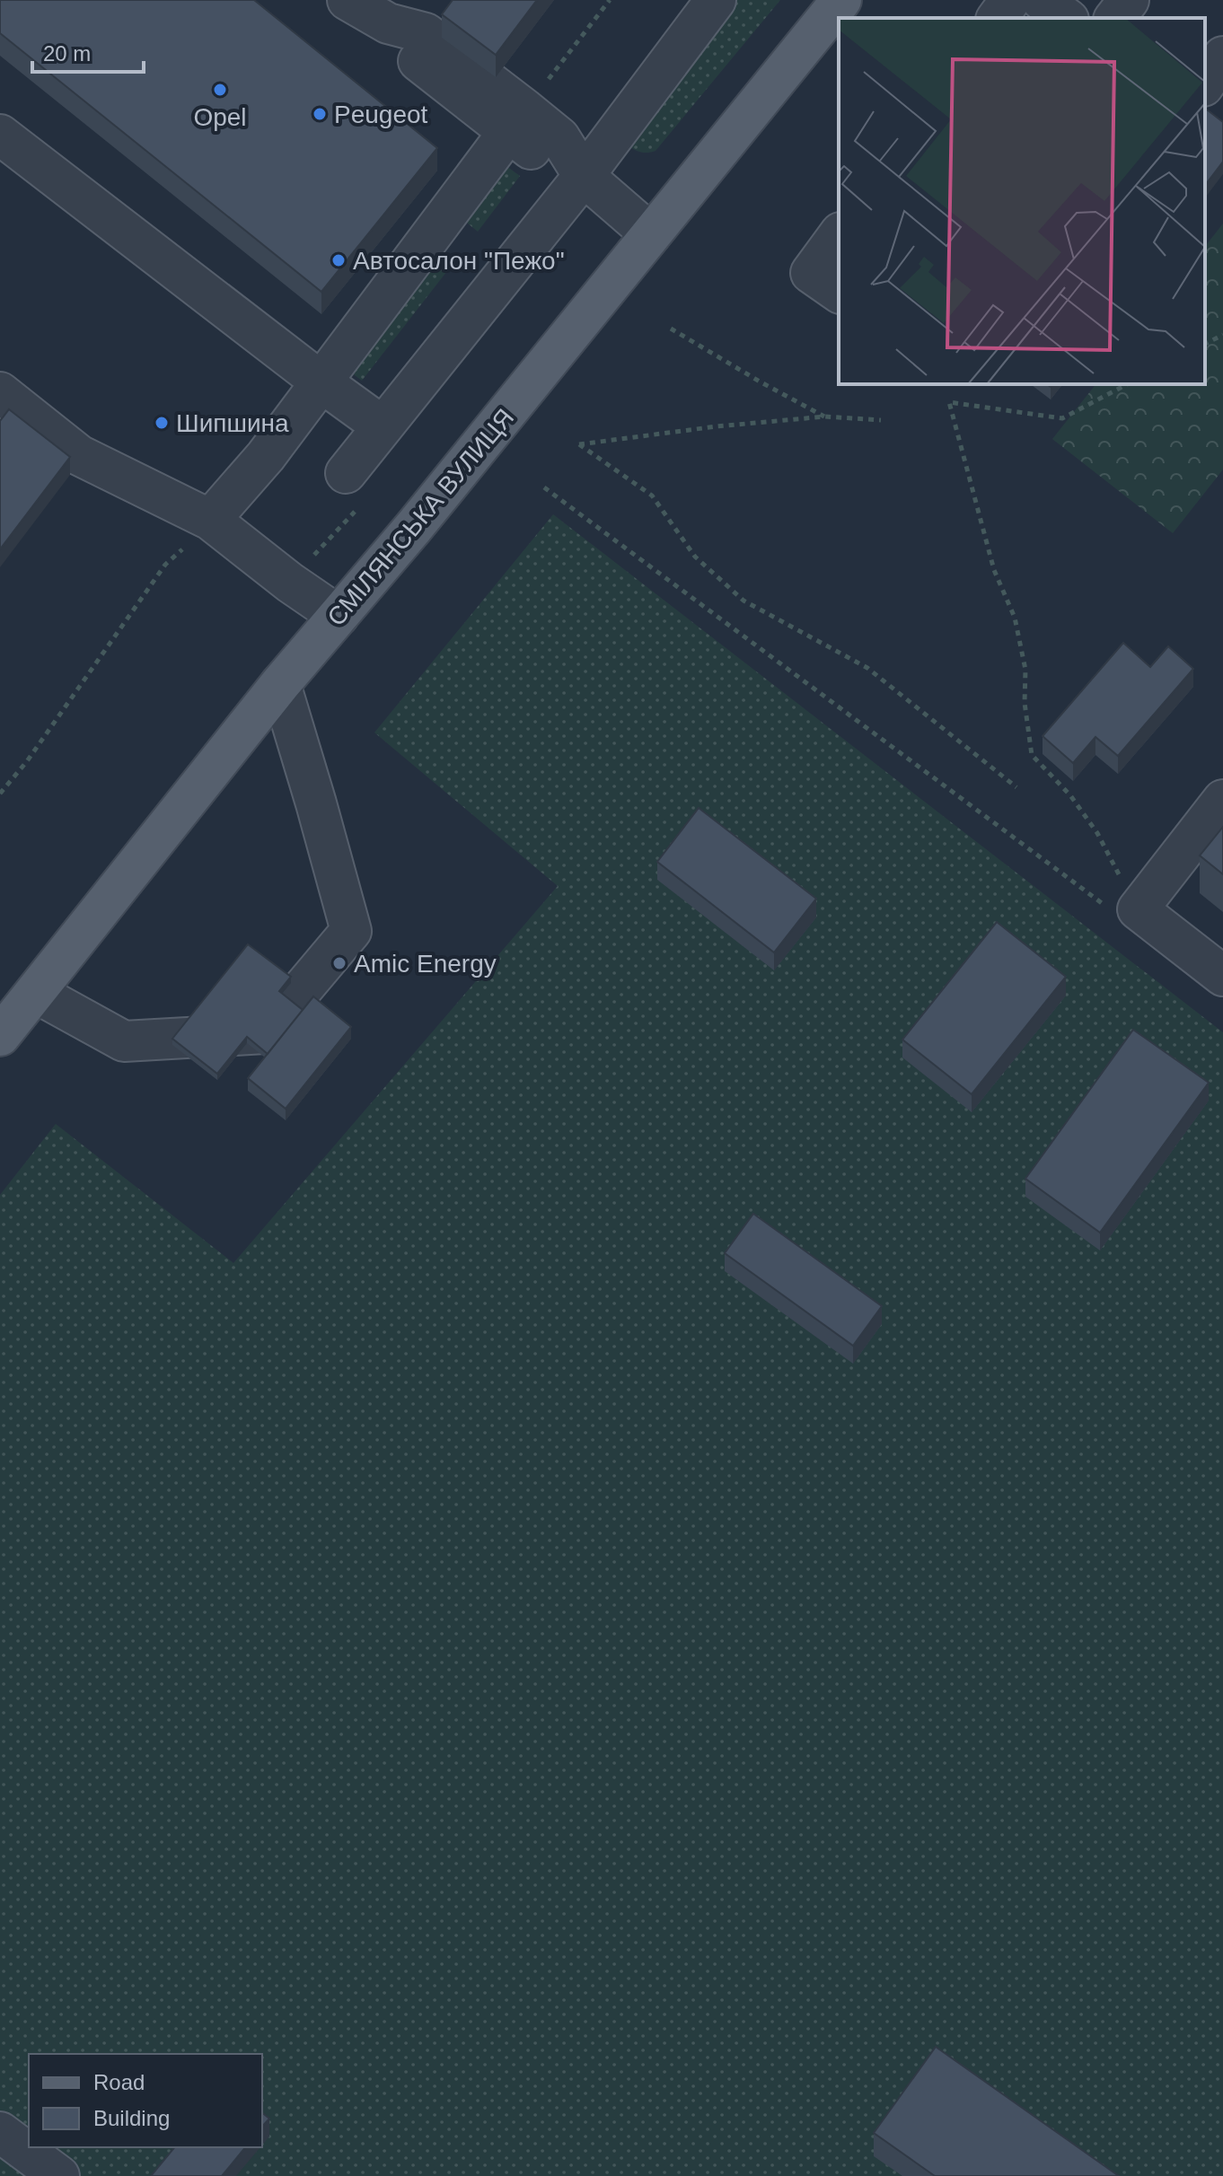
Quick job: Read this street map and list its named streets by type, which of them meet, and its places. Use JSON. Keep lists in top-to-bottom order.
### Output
{
  "streets": {
    "main road": ["СМІЛЯНСЬКА ВУЛИЦЯ"]
  },
  "places": [
    "Opel",
    "Peugeot",
    "Автосалон \"Пежо\"",
    "Шипшина",
    "Amic Energy"
  ],
  "legend": ["Road", "Building"],
  "scale_bar": "20 m"
}
